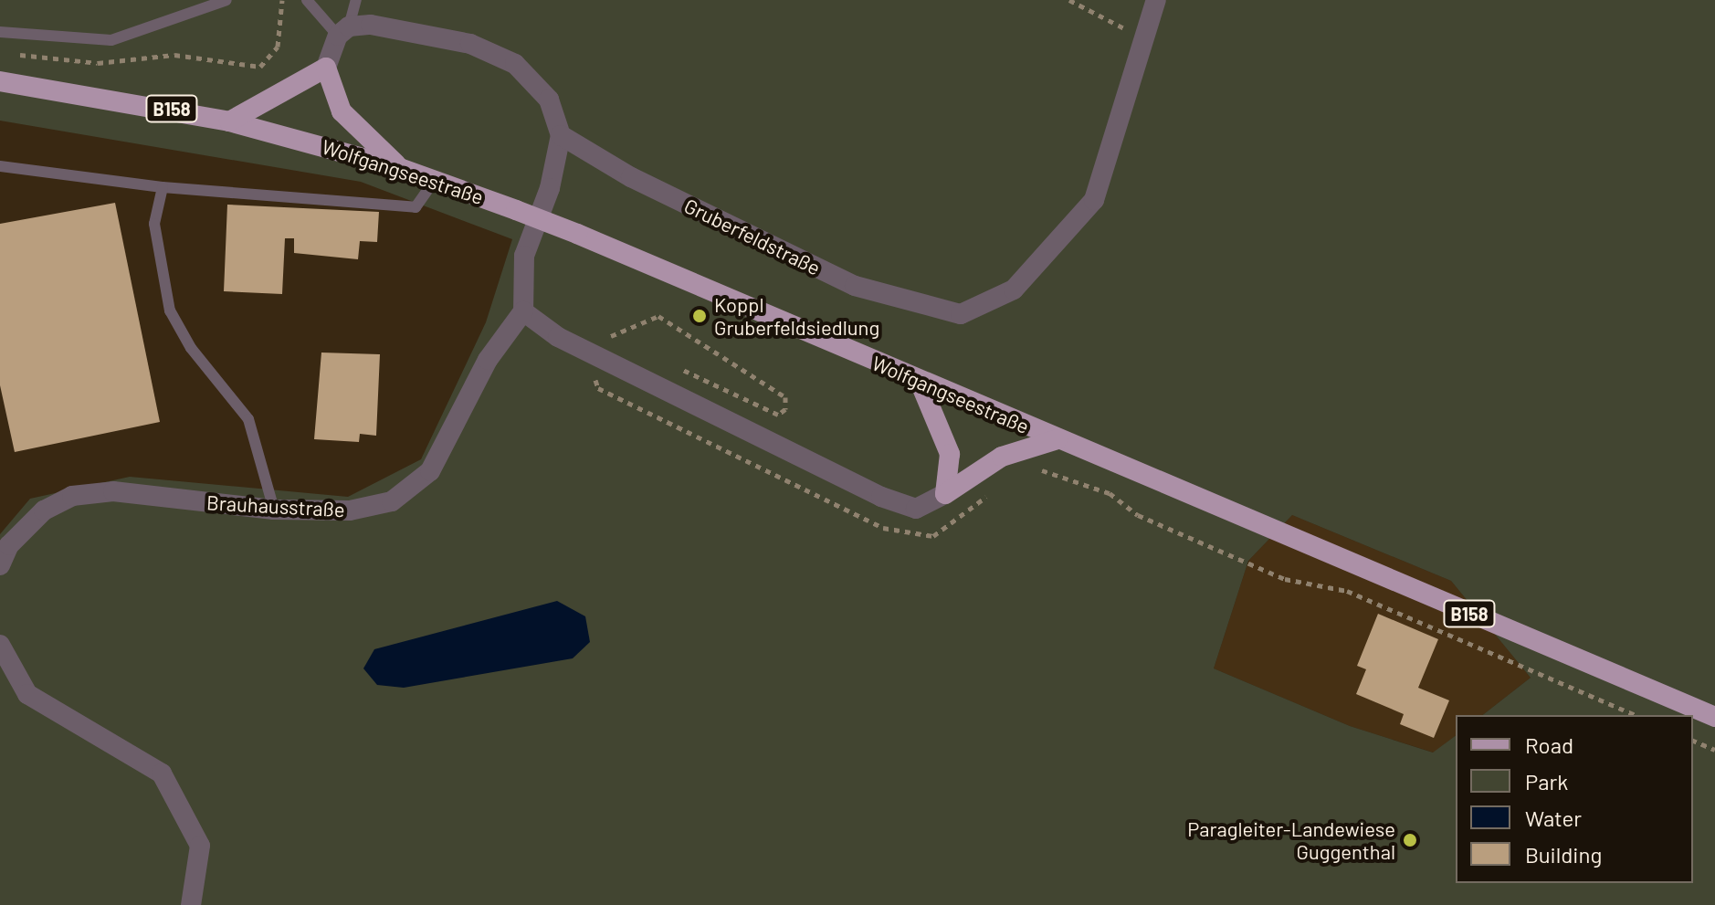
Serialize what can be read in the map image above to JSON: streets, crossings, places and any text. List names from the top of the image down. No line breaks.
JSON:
{"streets":{"main road":["B158","Wolfgangseestraße"],"street":["Gruberfeldstraße","Brauhausstraße"]},"places":["Koppl Gruberfeldsiedlung","Paragleiter-Landewiese Guggenthal"],"legend":["Road","Park","Water","Building"]}
